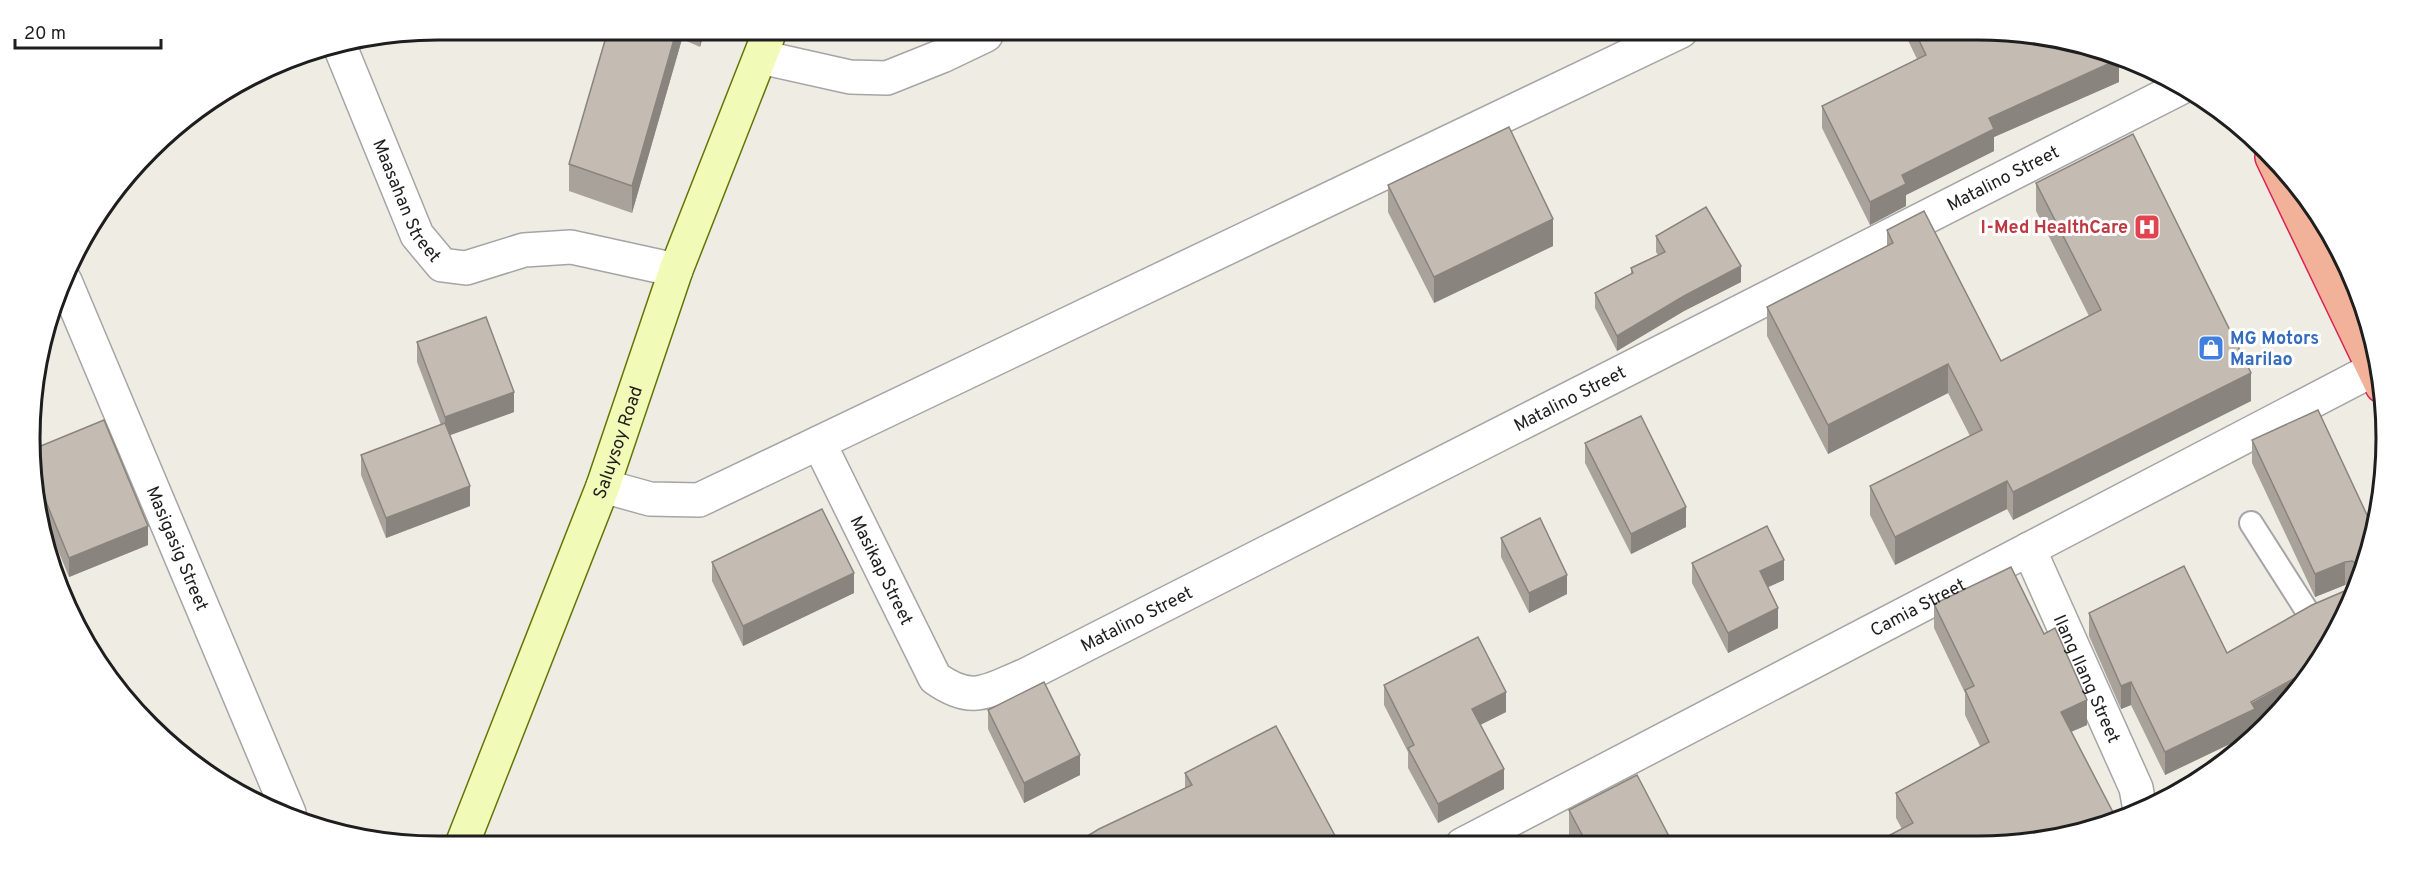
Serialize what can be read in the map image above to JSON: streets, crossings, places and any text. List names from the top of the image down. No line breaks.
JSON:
{"streets":{"main road":["Saluysoy Road"],"street":["Matalino Street","Maasahan Street","Masigasig Street","Masikap Street","Camia Street","Ilang Ilang Street"]},"crossings":[["Matalino Street","Masikap Street"],["Maasahan Street","Saluysoy Road"],["Camia Street","Ilang Ilang Street"]],"places":{"hospital":["I-Med HealthCare"],"shop":["MG Motors Marilao"]},"scale_bar":"20 m"}
